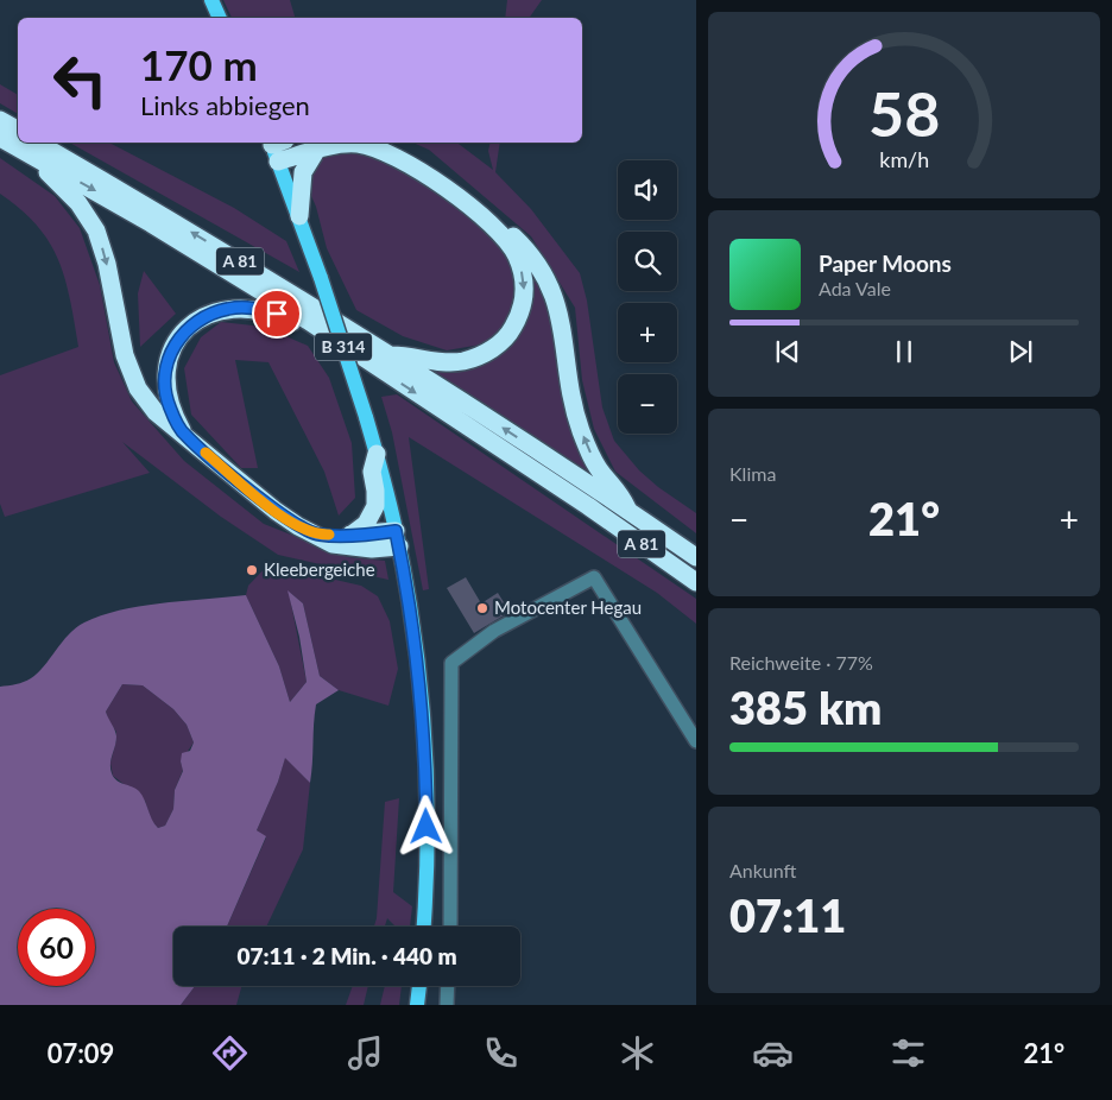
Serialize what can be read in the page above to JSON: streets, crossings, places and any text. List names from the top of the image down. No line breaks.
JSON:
{"streets":{"highway":["A 81"],"main road":["B 314"]},"places":["Kleebergeiche","Motocenter Hegau"],"page":{"turn":["170 m","Links abbiegen"],"map_buttons":["+","−"],"song":["Paper Moons","Ada Vale"],"tile":["Klima",["Reichweite · 77%","385 km"],["Ankunft","07:11"]],"heat":["−","21°","+"],"limit":"60","trip":"07:11 · 2 Min. · 440 m","tabs":["07:09","21°"],"gauge":["58","km/h"]}}
